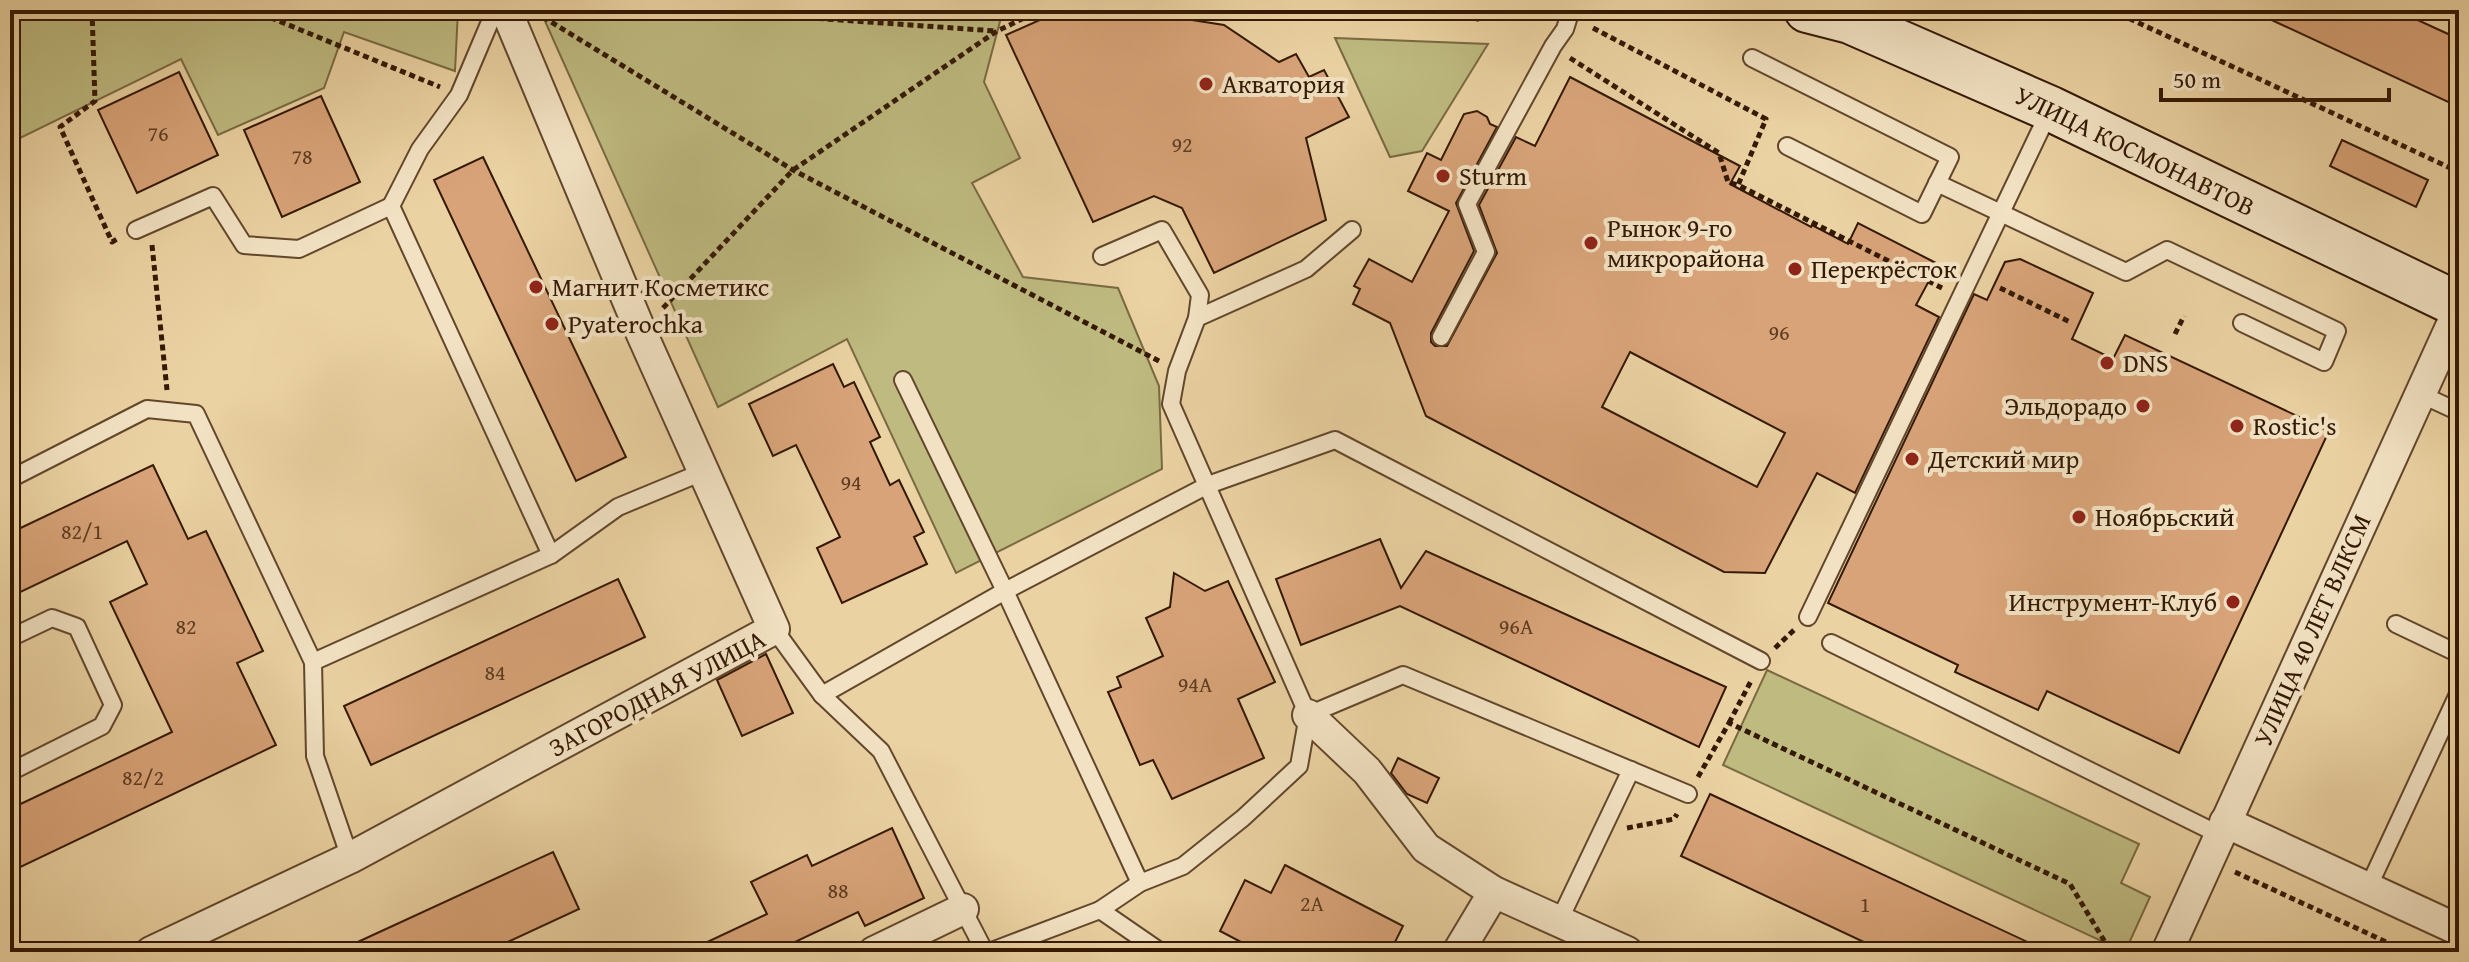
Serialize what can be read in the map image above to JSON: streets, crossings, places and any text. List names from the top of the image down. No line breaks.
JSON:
{"streets":{"main road":["УЛИЦА КОСМОНАВТОВ"],"street":["УЛИЦА 40 ЛЕТ ВЛКСМ","ЗАГОРОДНАЯ УЛИЦА"]},"crossings":[["УЛИЦА КОСМОНАВТОВ","УЛИЦА 40 ЛЕТ ВЛКСМ"]],"places":["Акватория","Sturm","Рынок 9-го микрорайона","Перекрёсток","Магнит Косметикс","Pyaterochka","DNS","Эльдорадо","Rostic's","Детский мир","Ноябрьский","Инструмент-Клуб"],"house_numbers":["76","92","78","96","94","82/1","82","96А","84","94А","82/2","88","2А","1"],"scale_bar":"50 m"}
